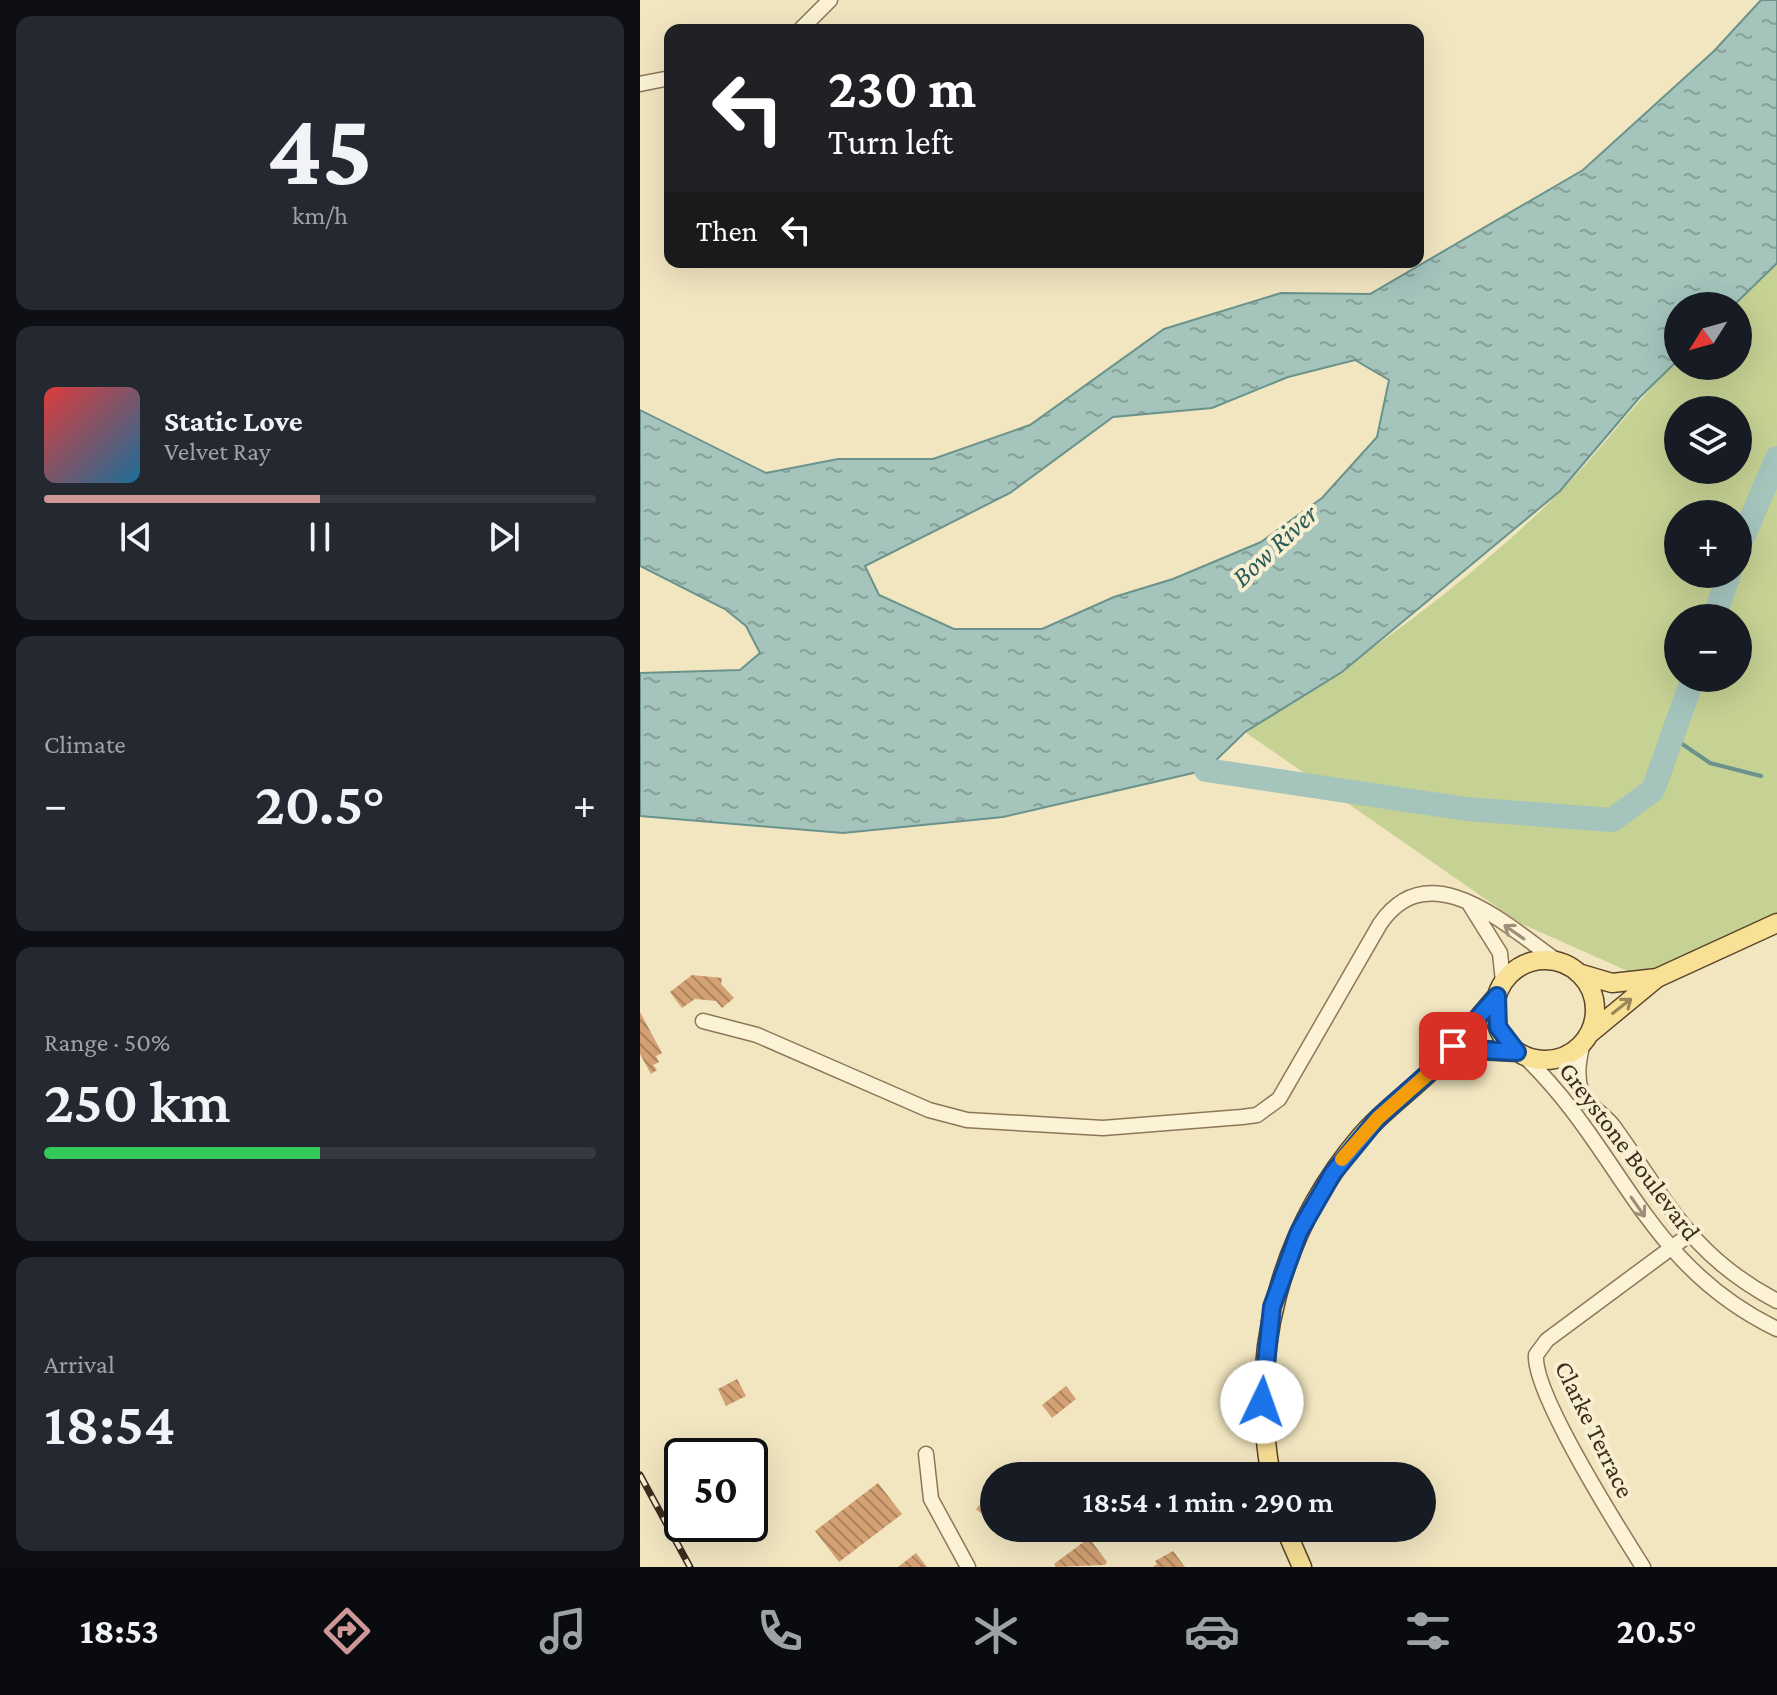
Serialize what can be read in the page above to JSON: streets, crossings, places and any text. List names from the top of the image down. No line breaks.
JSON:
{"streets":{"street":["Greystone Boulevard","Clarke Terrace"]},"crossings":[["Greystone Boulevard","Clarke Terrace"]],"water":["Bow River"],"north":"bottom left","page":{"tile":[["45","km/h"],"Climate",["Range · 50%","250 km"],["Arrival","18:54"]],"turn":["230 m","Turn left"],"then":"Then","map_buttons":["+","−"],"song":["Static Love","Velvet Ray"],"heat":["−","20.5°","+"],"limit":"50","trip":"18:54 · 1 min · 290 m","tabs":["18:53","20.5°"]}}
